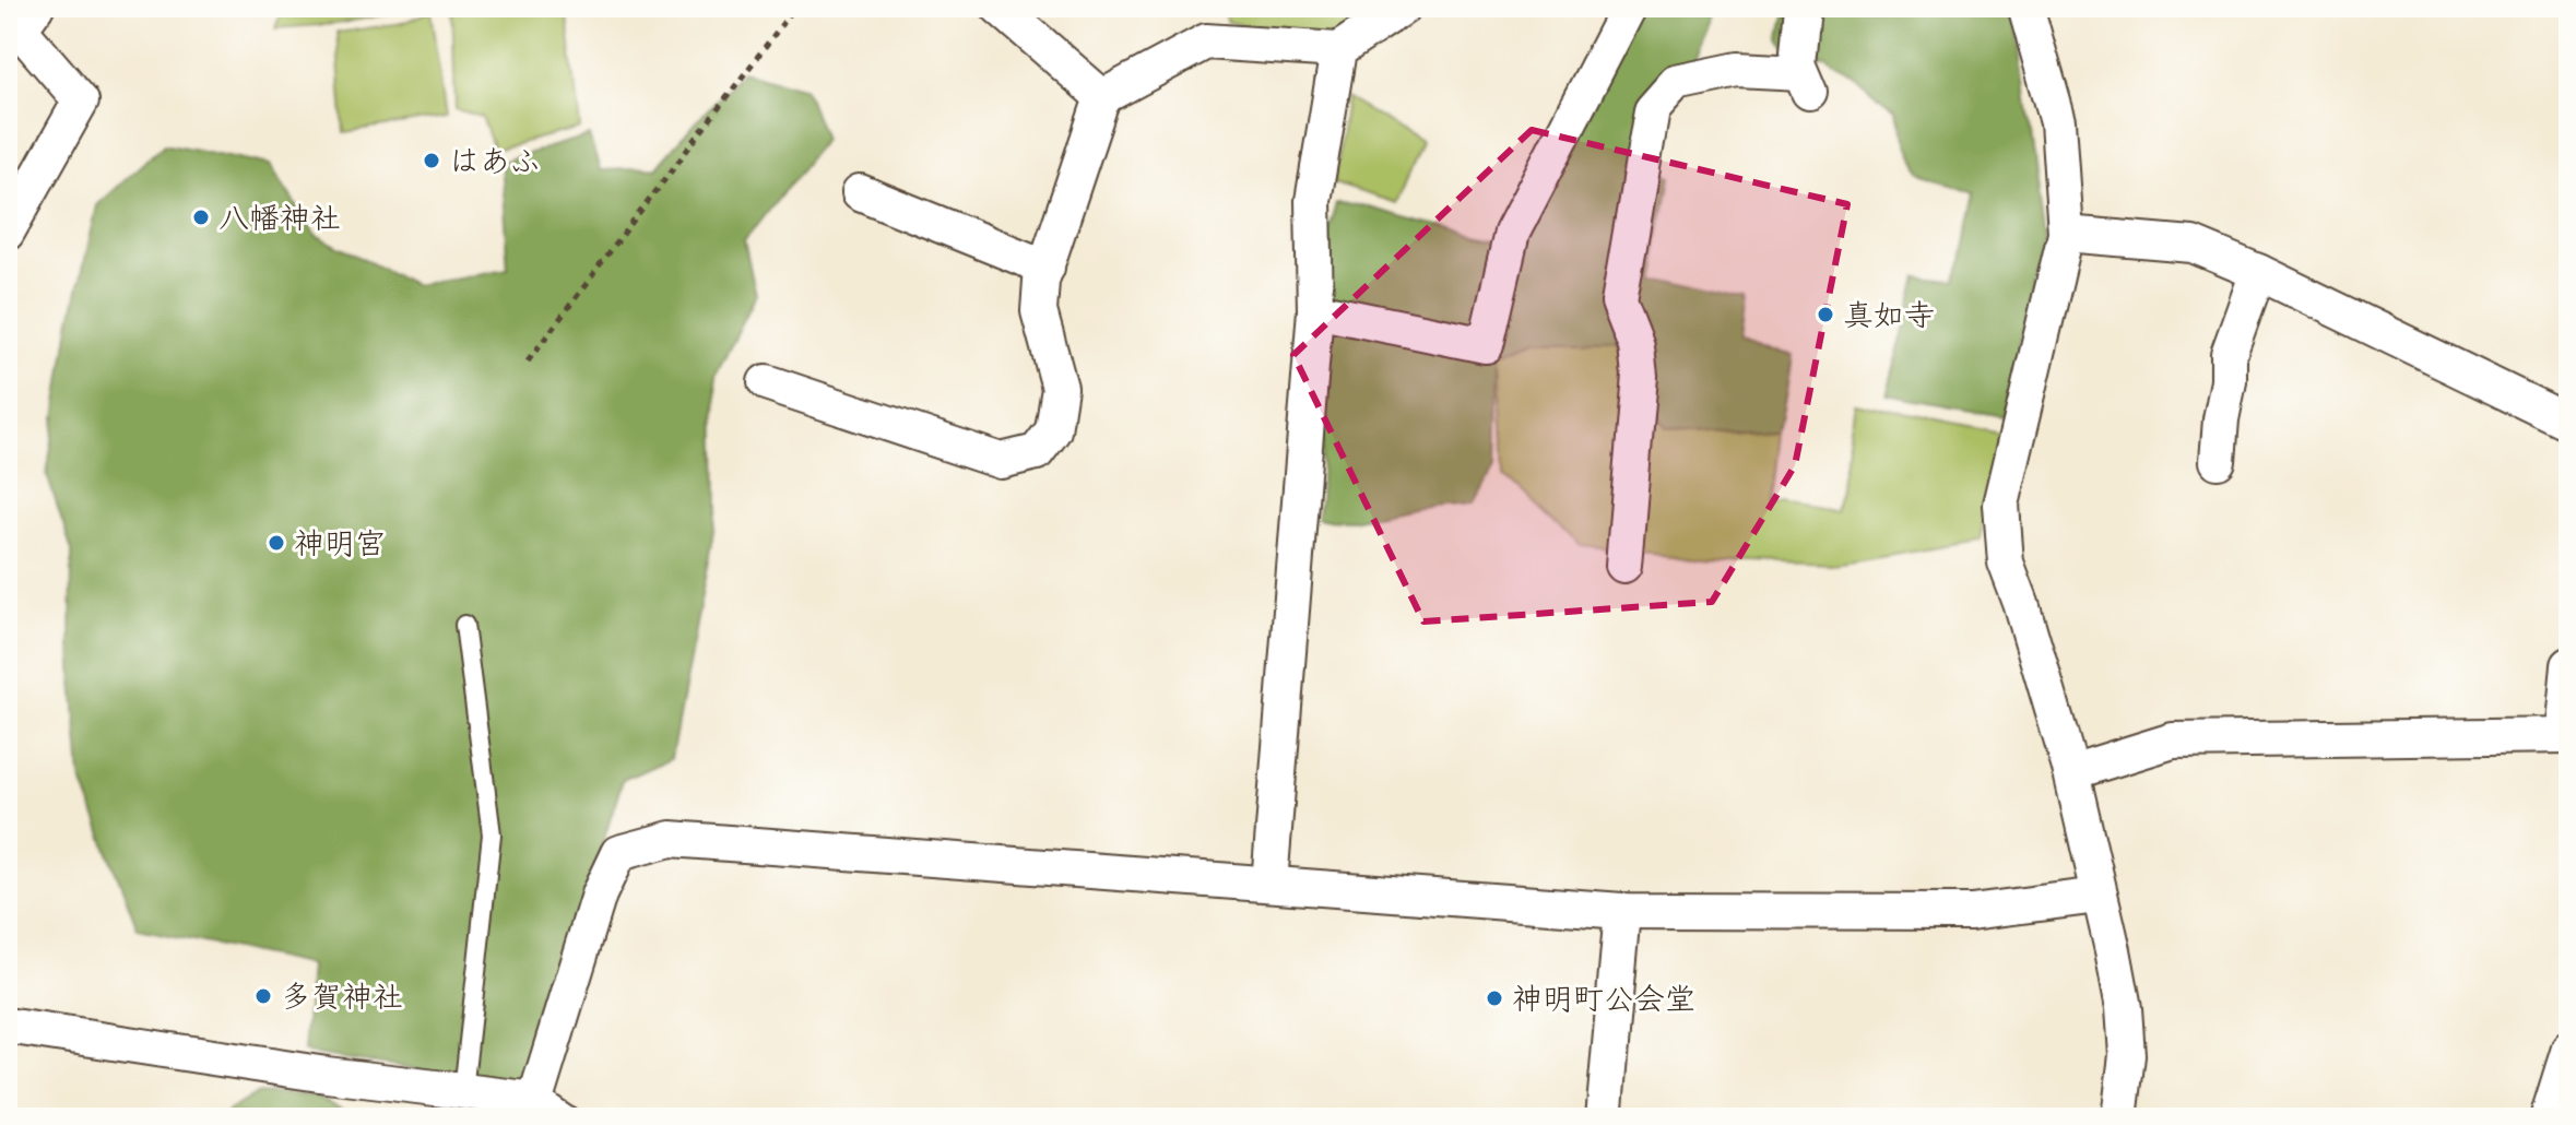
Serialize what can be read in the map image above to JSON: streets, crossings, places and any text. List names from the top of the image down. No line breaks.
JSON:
{"places":["はあふ","八幡神社","真如寺","神明宮","多賀神社","神明町公会堂"]}
